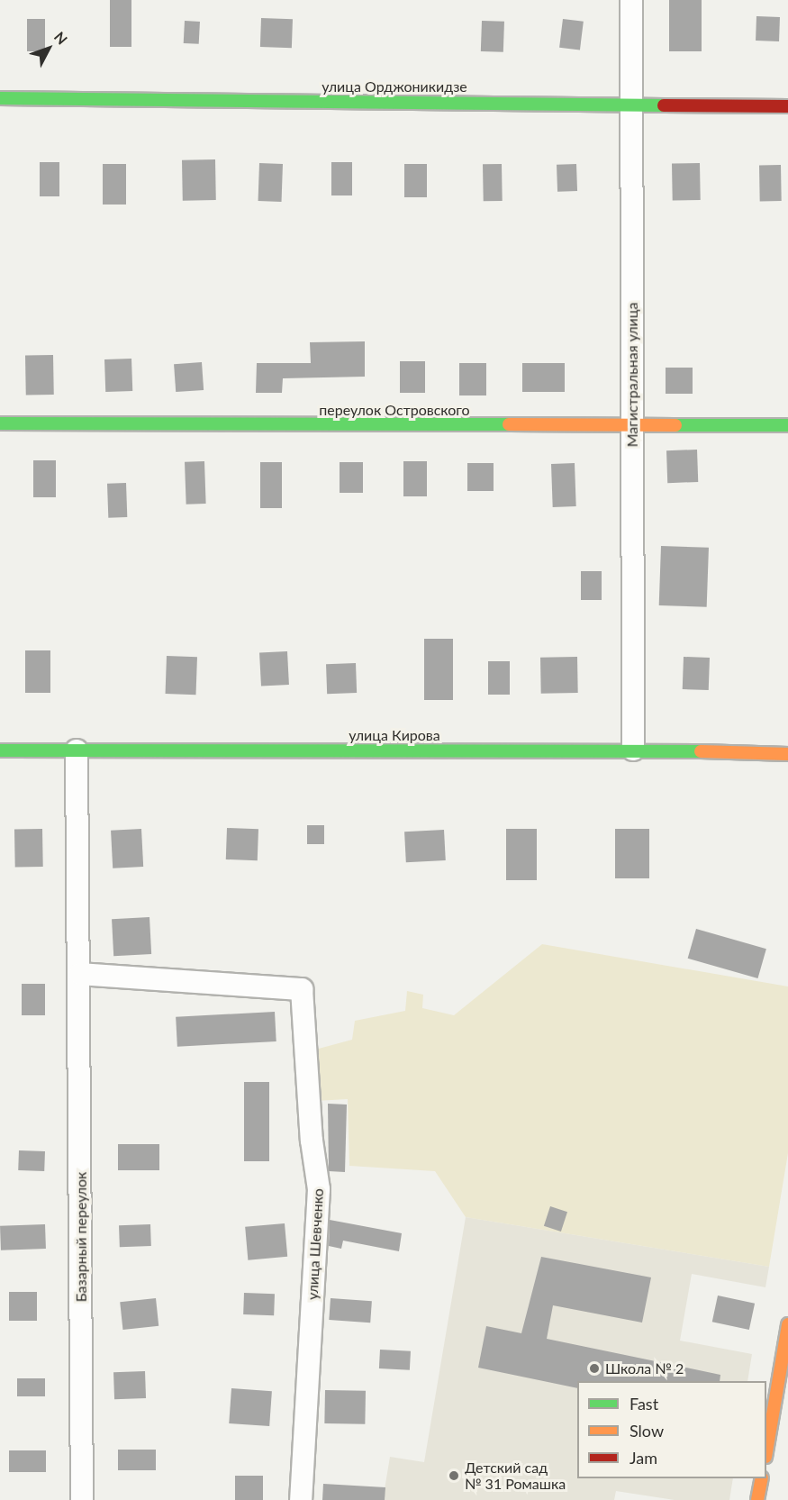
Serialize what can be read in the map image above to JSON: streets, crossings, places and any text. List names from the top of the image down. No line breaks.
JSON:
{"streets":{"street":["улица Орджоникидзе","Магистральная улица","переулок Островского","улица Кирова","Базарный переулок","улица Шевченко"]},"crossings":[["улица Орджоникидзе","Магистральная улица"],["Магистральная улица","переулок Островского"],["Магистральная улица","улица Кирова"],["улица Кирова","Базарный переулок"],["Базарный переулок","улица Шевченко"]],"places":["Школа № 2","Детский сад № 31 Ромашка"],"legend":["Fast","Slow","Jam"],"north":"top right"}
